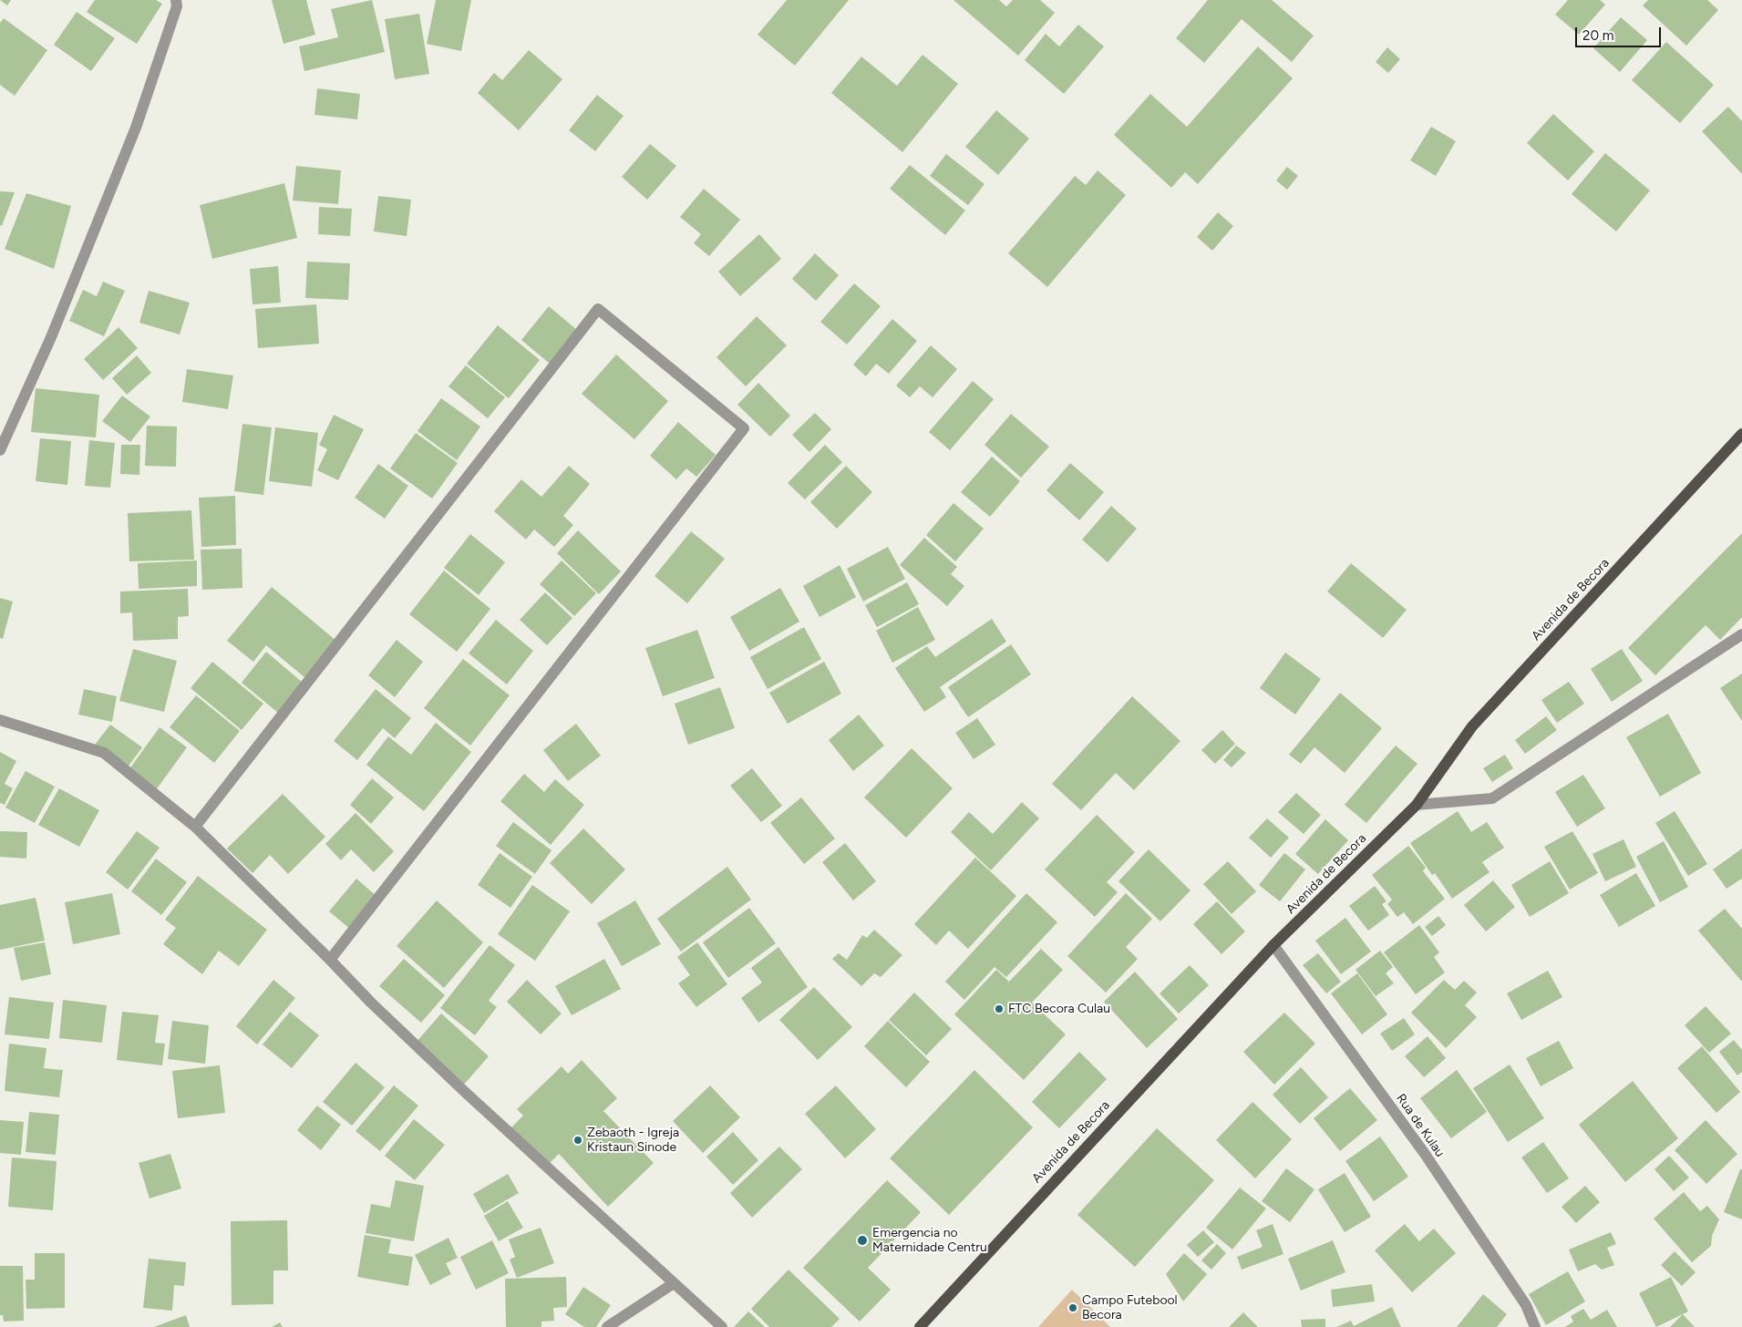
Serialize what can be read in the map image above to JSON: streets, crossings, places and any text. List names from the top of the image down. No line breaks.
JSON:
{"streets":{"main road":["Avenida de Becora"],"street":["Rua de Kulau"]},"crossings":[["Avenida de Becora","Rua de Kulau"]],"places":["FTC Becora Culau","Zebaoth - Igreja Kristaun Sinode","Emergencia no Maternidade Centru","Campo Futebool Becora"],"scale_bar":"20 m"}
